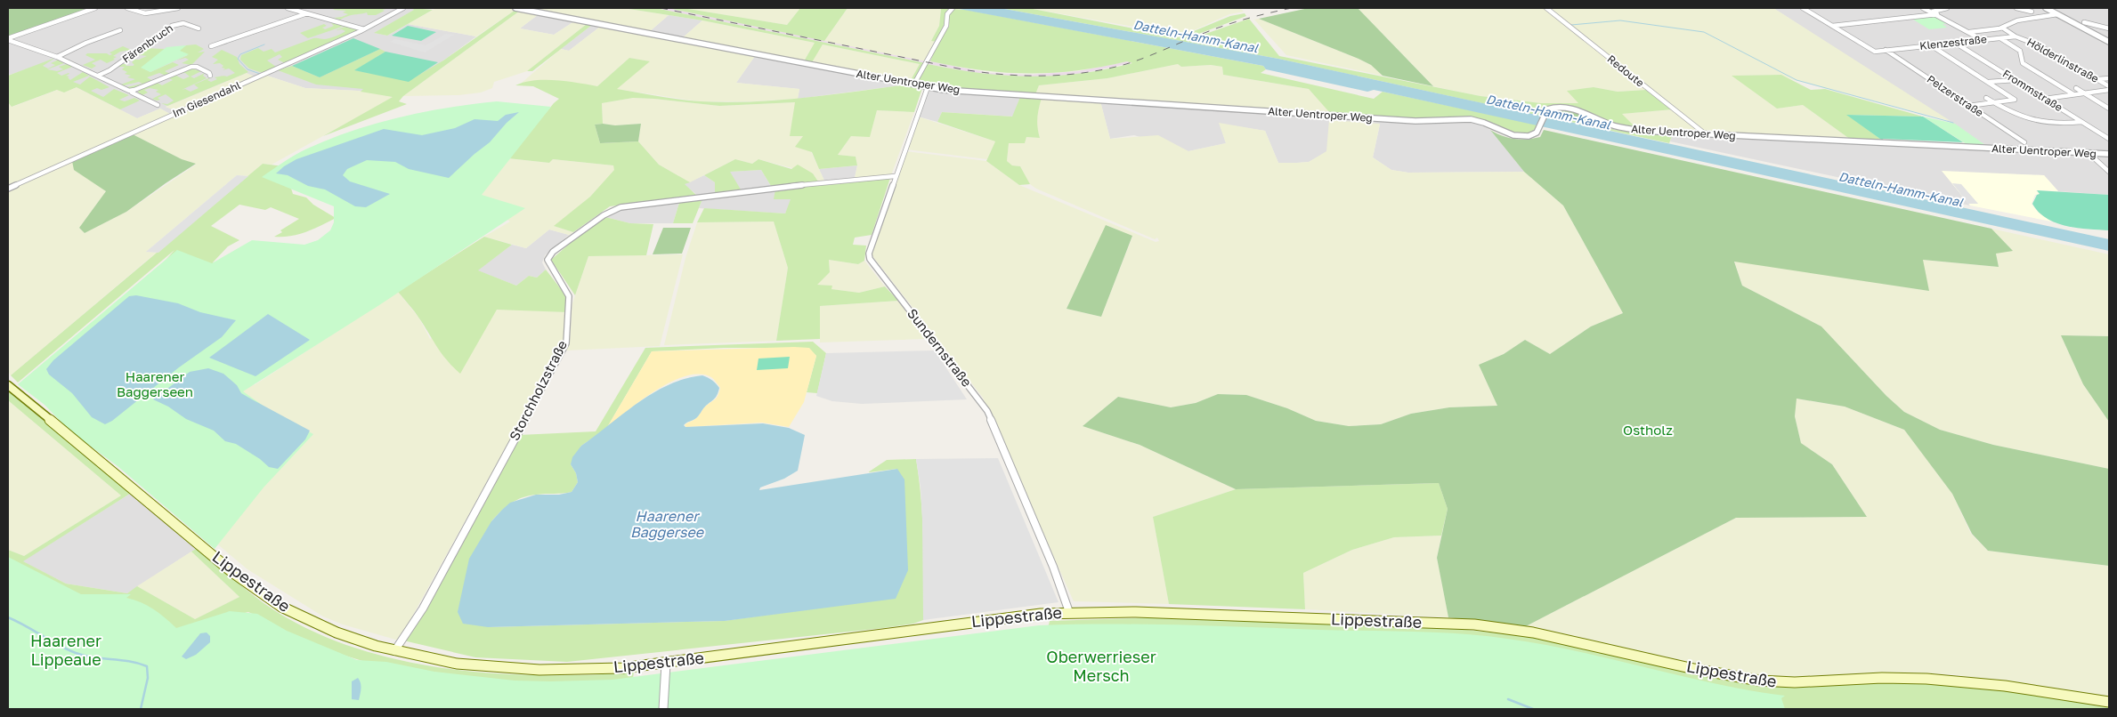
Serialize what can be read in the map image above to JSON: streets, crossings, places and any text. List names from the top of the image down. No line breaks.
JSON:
{"streets":{"main road":["Lippestraße"],"street":["Klenzestraße","Färenbruch","Hölderlinstraße","Redoute","Alter Uentroper Weg","Frommstraße","Pelzerstraße","Im Giesendahl","Sundernstraße","Storchholzstraße"]},"crossings":[["Klenzestraße","Hölderlinstraße"],["Klenzestraße","Frommstraße"],["Klenzestraße","Pelzerstraße"],["Redoute","Alter Uentroper Weg"],["Alter Uentroper Weg","Sundernstraße"],["Sundernstraße","Storchholzstraße"],["Sundernstraße","Lippestraße"],["Storchholzstraße","Lippestraße"]],"water":["Datteln-Hamm-Kanal","Haarener Baggersee"],"parks":["Haarener Baggerseen","Ostholz","Haarener Lippeaue","Oberwerrieser Mersch"]}
